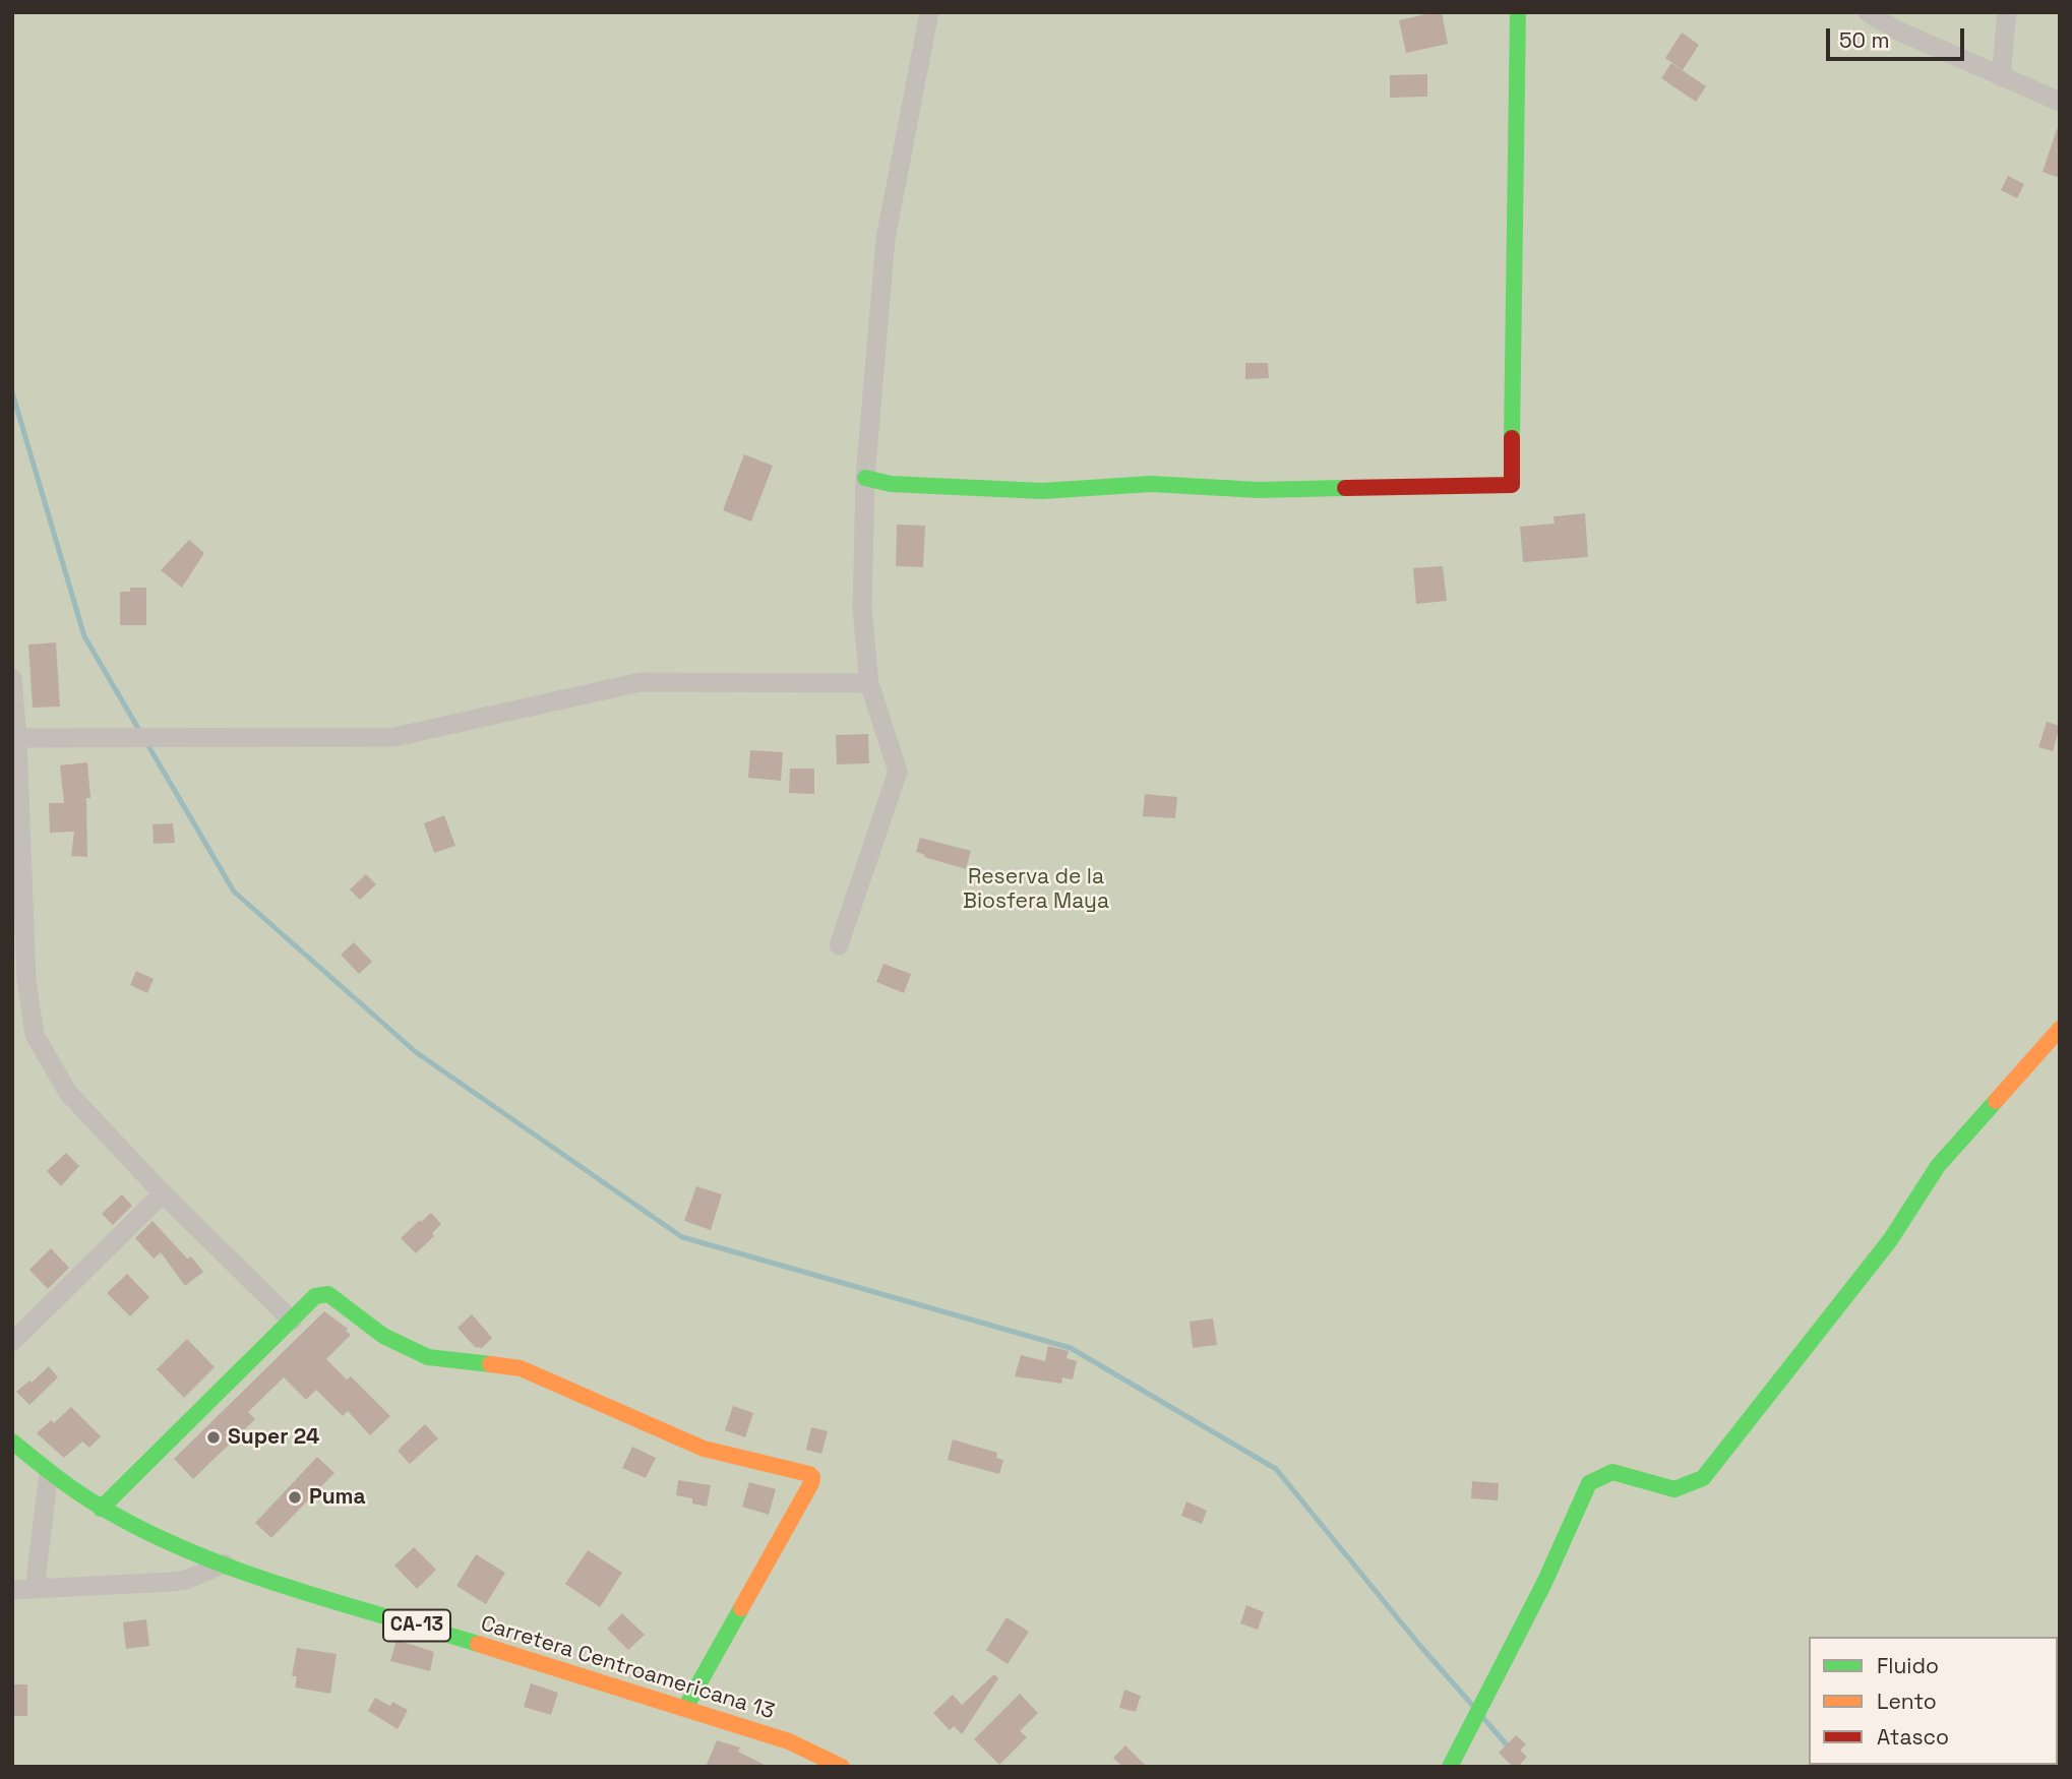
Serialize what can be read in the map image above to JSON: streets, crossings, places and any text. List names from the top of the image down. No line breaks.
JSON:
{"streets":{"main road":["CA-13","Carretera Centroamericana 13"]},"parks":["Reserva de la Biosfera Maya"],"places":["Super 24","Puma"],"legend":["Fluido","Lento","Atasco"],"scale_bar":"50 m"}
